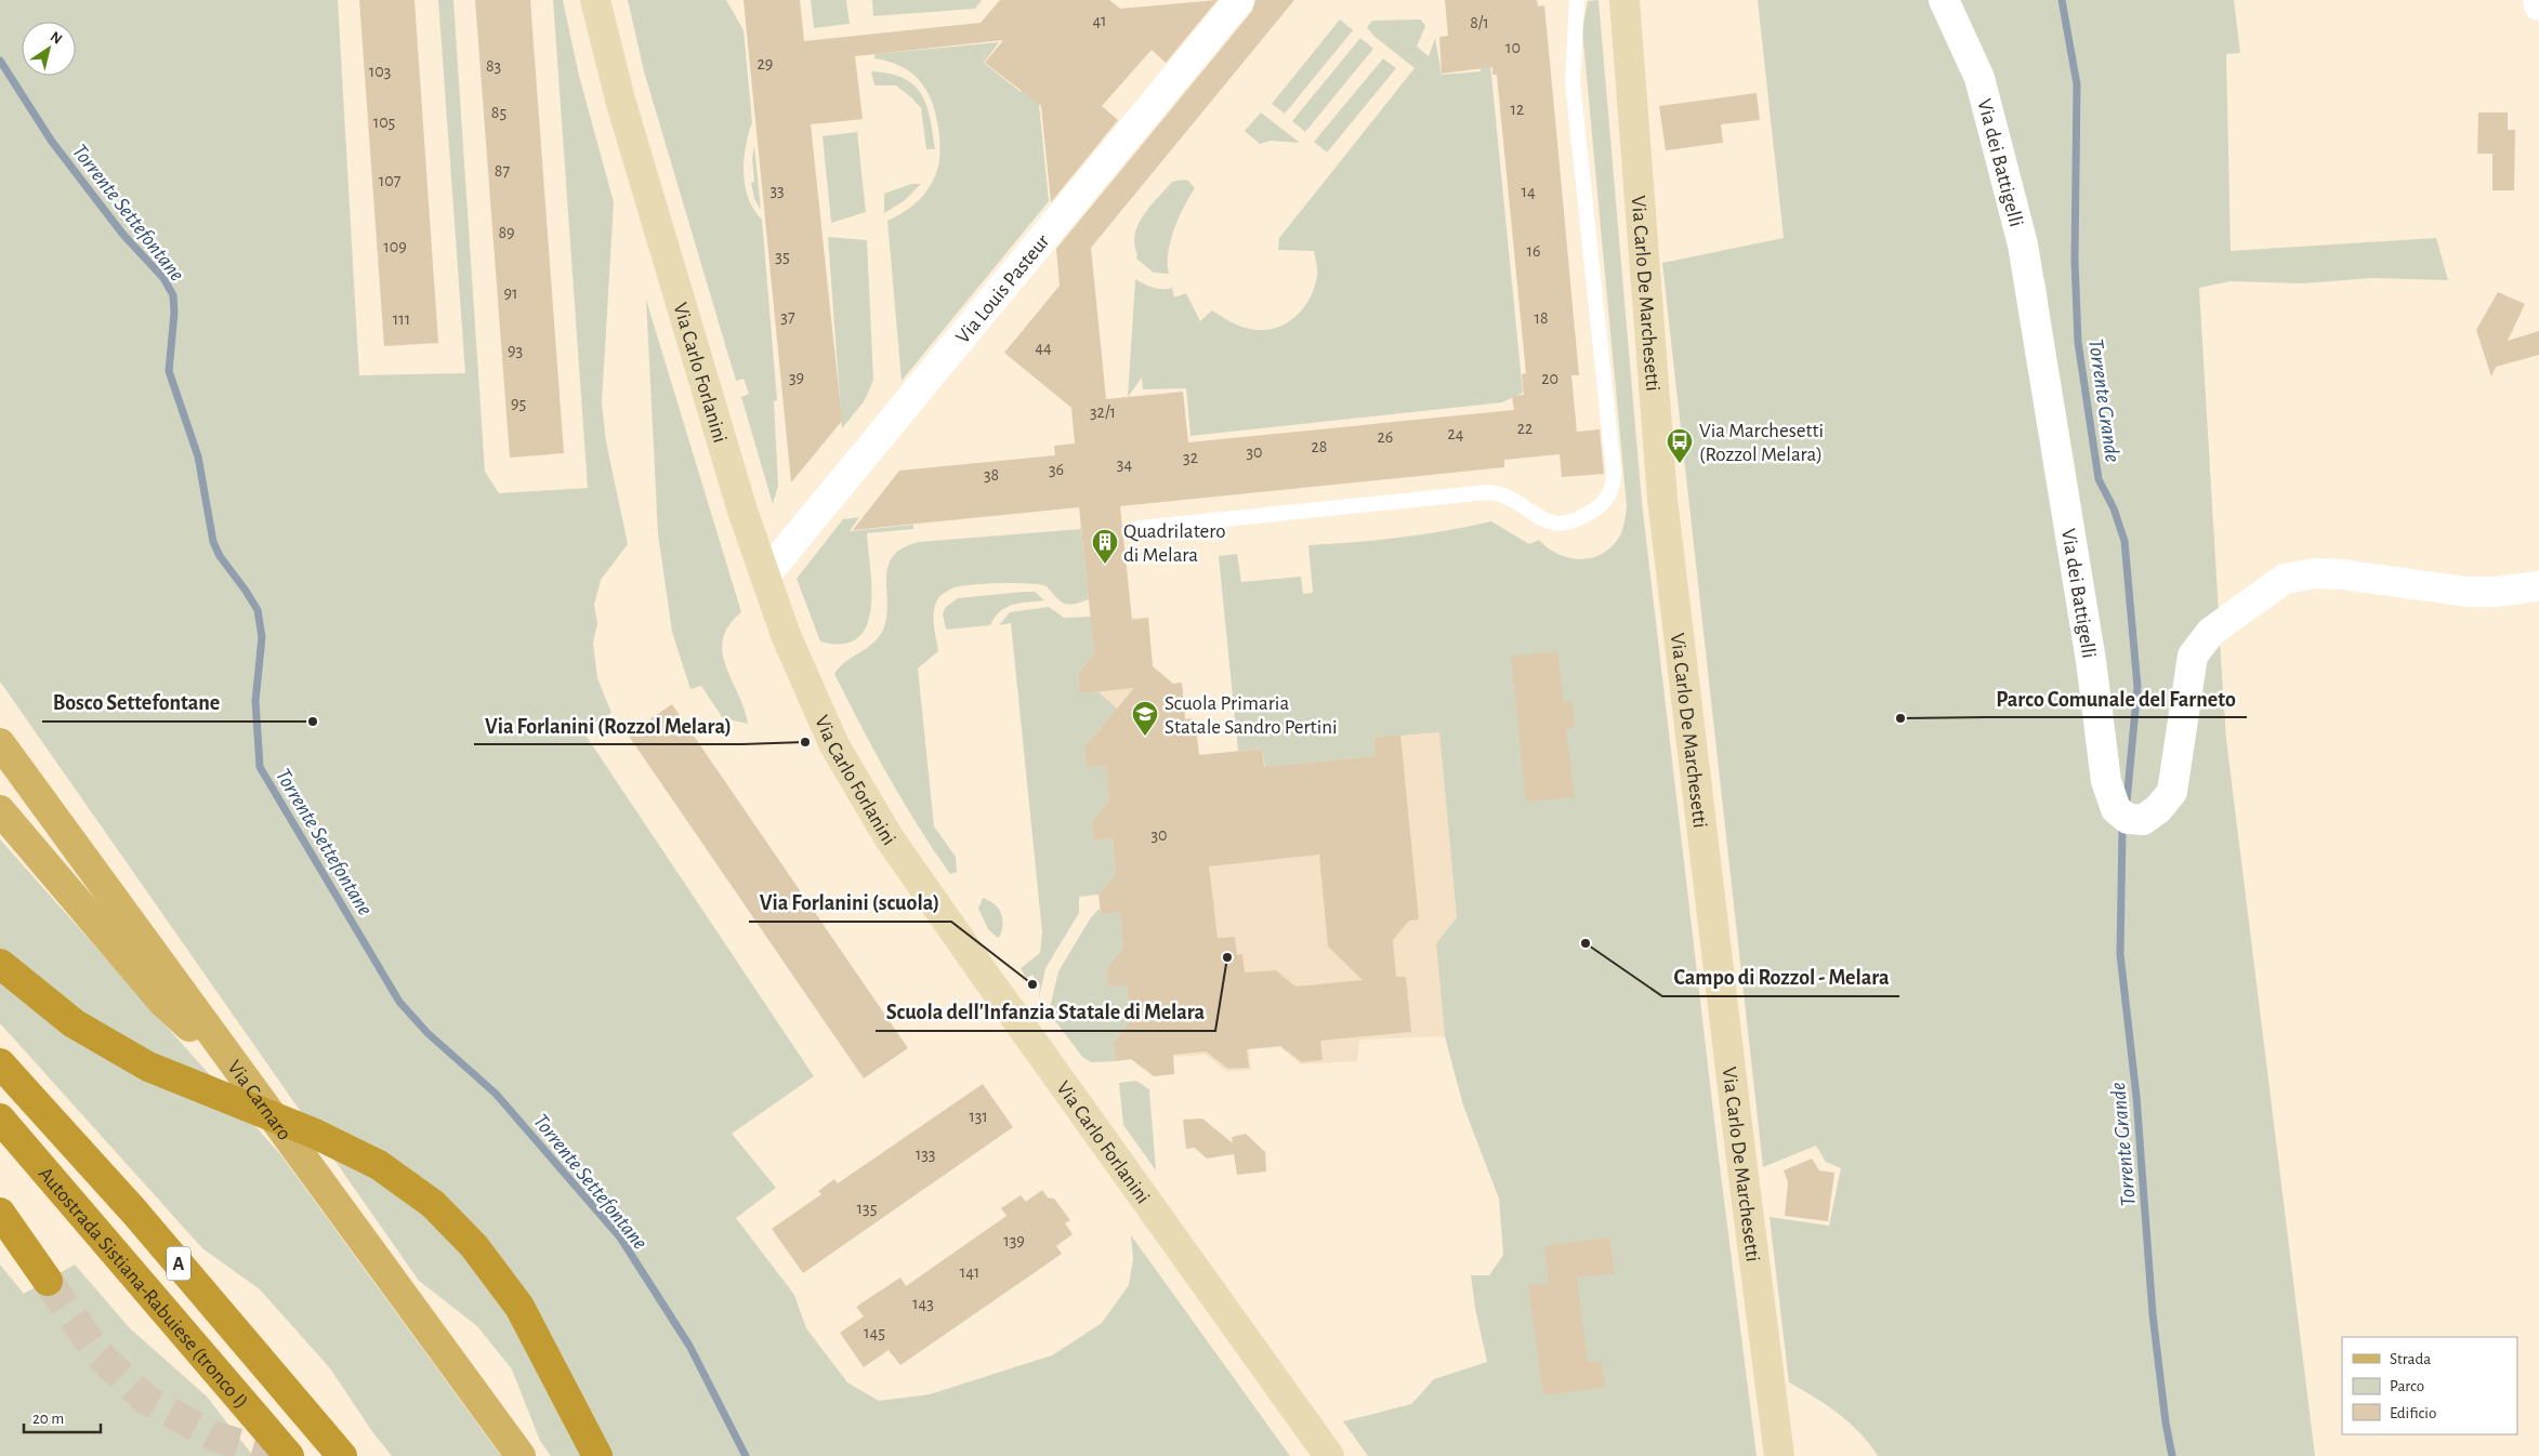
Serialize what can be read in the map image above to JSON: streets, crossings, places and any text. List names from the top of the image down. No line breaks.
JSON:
{"streets":{"highway":["A","Autostrada Sistiana-Rabuiese (tronco I)"],"main road":["Via Carlo De Marchesetti","Via Carlo Forlanini","Via Carnaro"],"street":["Via dei Battigelli","Via Louis Pasteur"]},"crossings":[["Via Louis Pasteur","Via Carlo Forlanini"]],"water":["Torrente Settefontane","Torrente Grande"],"places":{"bus stop":["Via Marchesetti (Rozzol Melara)"],"building":["Quadrilatero di Melara"],"other":["Parco Comunale del Farneto","Bosco Settefontane","Via Forlanini (Rozzol Melara)","Campo di Rozzol - Melara","Scuola dell'Infanzia Statale di Melara","Via Forlanini (scuola)"],"school or university":["Scuola Primaria Statale Sandro Pertini"]},"house_numbers":["41","8/1","10","29","83","103","12","85","105","87","107","33","14","89","109","16","35","91","37","18","111","44","93","39","20","95","32/1","22","24","26","28","30","32","34","36","38","30","131","133","135","139","141","143","145"],"legend":["Strada","Parco","Edificio"],"scale_bar":"20 m","north":"top right"}
